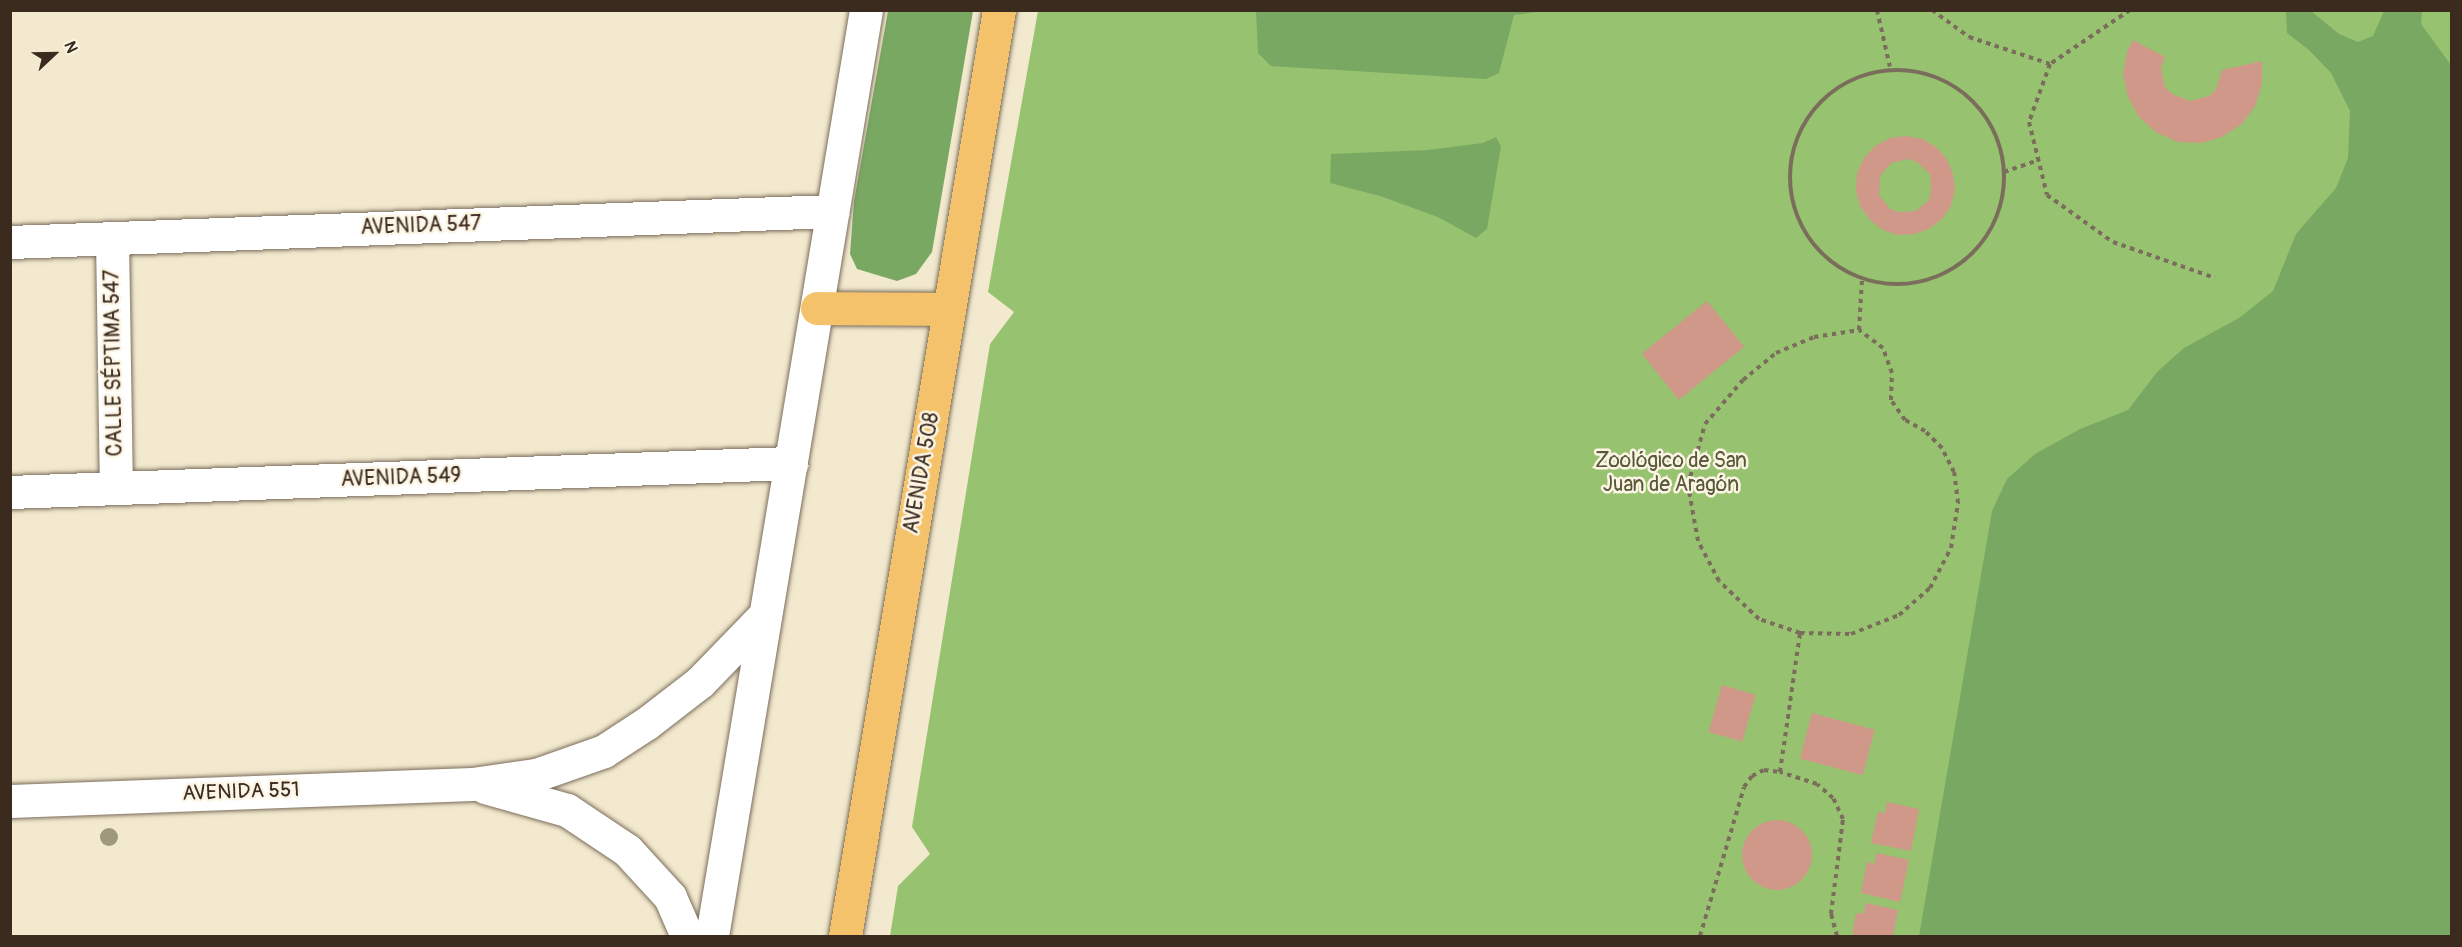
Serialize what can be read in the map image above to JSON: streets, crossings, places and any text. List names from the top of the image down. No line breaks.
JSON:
{"streets":{"main road":["AVENIDA 508"],"street":["AVENIDA 547","CALLE SÉPTIMA 547","AVENIDA 549","AVENIDA 551"]},"crossings":[["AVENIDA 547","CALLE SÉPTIMA 547"],["CALLE SÉPTIMA 547","AVENIDA 549"]],"parks":["Zoológico de San Juan de Aragón"],"north":"right"}
